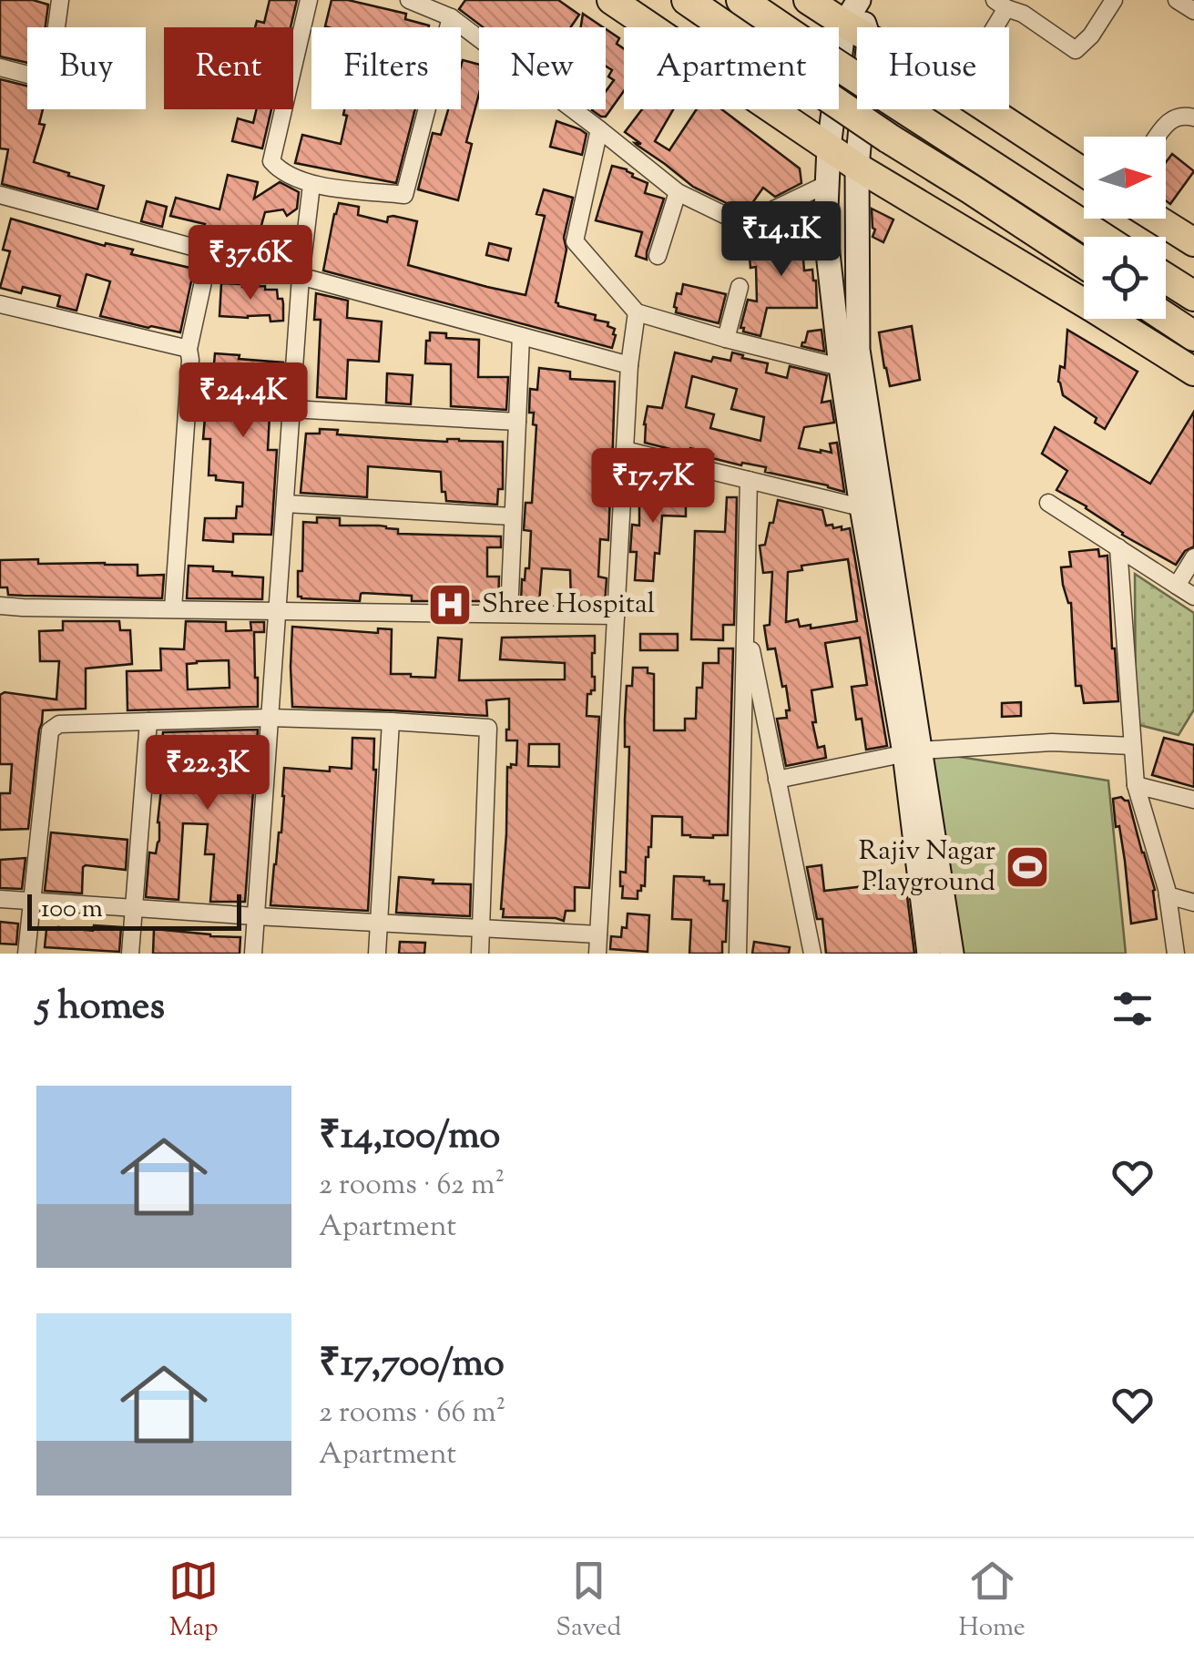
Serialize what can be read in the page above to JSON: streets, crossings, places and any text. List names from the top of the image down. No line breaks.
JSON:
{"places":{"hospital":["Shree Hospital"],"sports":["Rajiv Nagar Playground"]},"scale_bar":"100 m","north":"right","page":{"chip":["Buy","Rent","Filters","New","Apartment","House"],"price":["₹14.1K","₹37.6K","₹24.4K","₹17.7K","₹22.3K"],"scale":"100 m","heading":"5 homes","list":[{"name":"₹14,100/mo","note":"2 rooms · 62 m² · Apartment"},{"name":"₹17,700/mo","note":"2 rooms · 66 m² · Apartment"}],"tabs":["Map","Saved","Home"]}}
